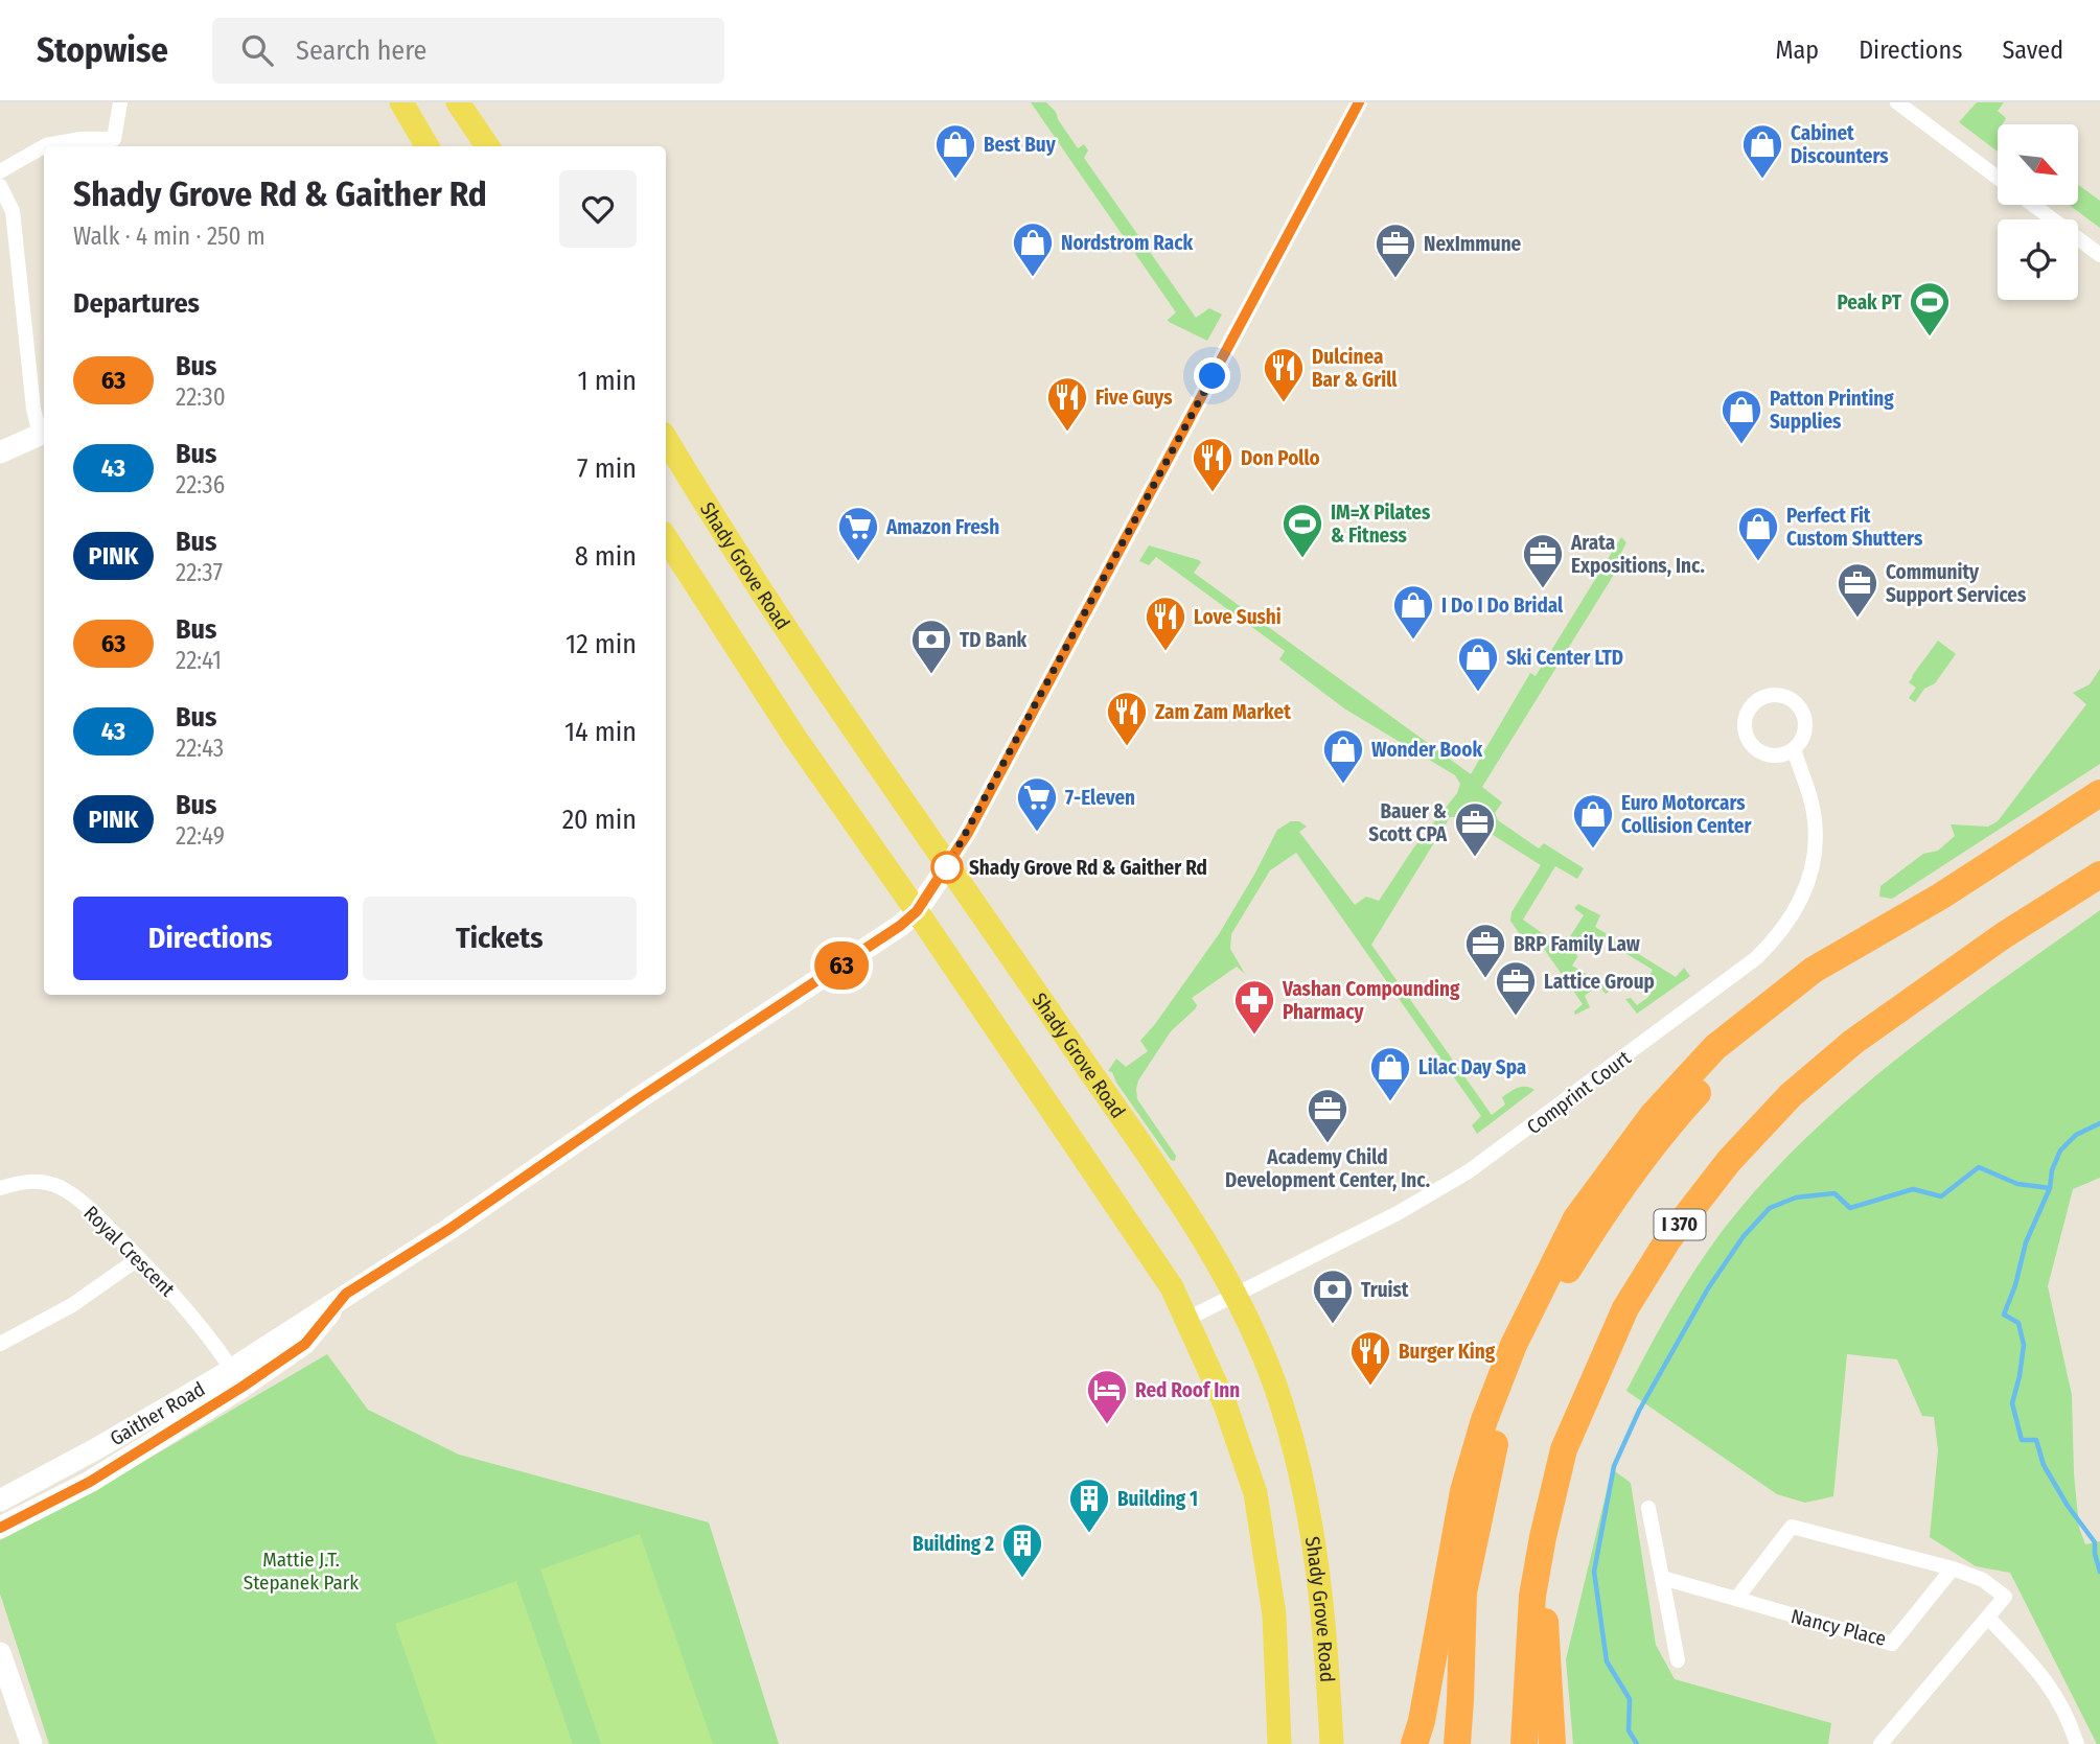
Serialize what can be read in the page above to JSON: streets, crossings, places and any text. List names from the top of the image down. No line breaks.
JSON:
{"streets":{"highway":["I 370"],"main road":["Shady Grove Road","Gaither Road"],"street":["Comprint Court","Royal Crescent","Nancy Place"]},"crossings":[["Shady Grove Road","Comprint Court"],["Shady Grove Road","Gaither Road"],["Royal Crescent","Gaither Road"]],"parks":["Mattie J.T. Stepanek Park"],"places":{"shop":["Best Buy","Cabinet Discounters","Nordstrom Rack","Patton Printing Supplies","Perfect Fit Custom Shutters","I Do I Do Bridal","Ski Center LTD","Wonder Book","Euro Motorcars Collision Center","Lilac Day Spa"],"office":["NexImmune","Arata Expositions, Inc.","Community Support Services","Bauer & Scott CPA","BRP Family Law","Lattice Group","Academy Child Development Center, Inc."],"sports":["Peak PT","IM=X Pilates & Fitness"],"restaurant":["Dulcinea Bar & Grill","Five Guys","Don Pollo","Love Sushi","Zam Zam Market","Burger King"],"supermarket":["Amazon Fresh","7-Eleven"],"bank":["TD Bank","Truist"],"other":["Shady Grove Rd & Gaither Rd"],"pharmacy":["Vashan Compounding Pharmacy"],"hotel":["Red Roof Inn"],"building":["Building 1","Building 2"]},"lines":["bus line 63"],"north":"bottom right","page":{"header":"Stopwise","search":"Search here","nav":["Map","Directions","Saved"],"on_map":"63","heading":[["Shady Grove Rd & Gaither Rd","Walk · 4 min · 250 m"],"Departures"],"list":[{"mark":"63","name":"Bus","note":"22:30","value":"1 min"},{"mark":"43","name":"Bus","note":"22:36","value":"7 min"},{"mark":"PINK","name":"Bus","note":"22:37","value":"8 min"},{"mark":"63","name":"Bus","note":"22:41","value":"12 min"},{"mark":"43","name":"Bus","note":"22:43","value":"14 min"},{"mark":"PINK","name":"Bus","note":"22:49","value":"20 min"}],"buttons":["Directions","Tickets"]}}
